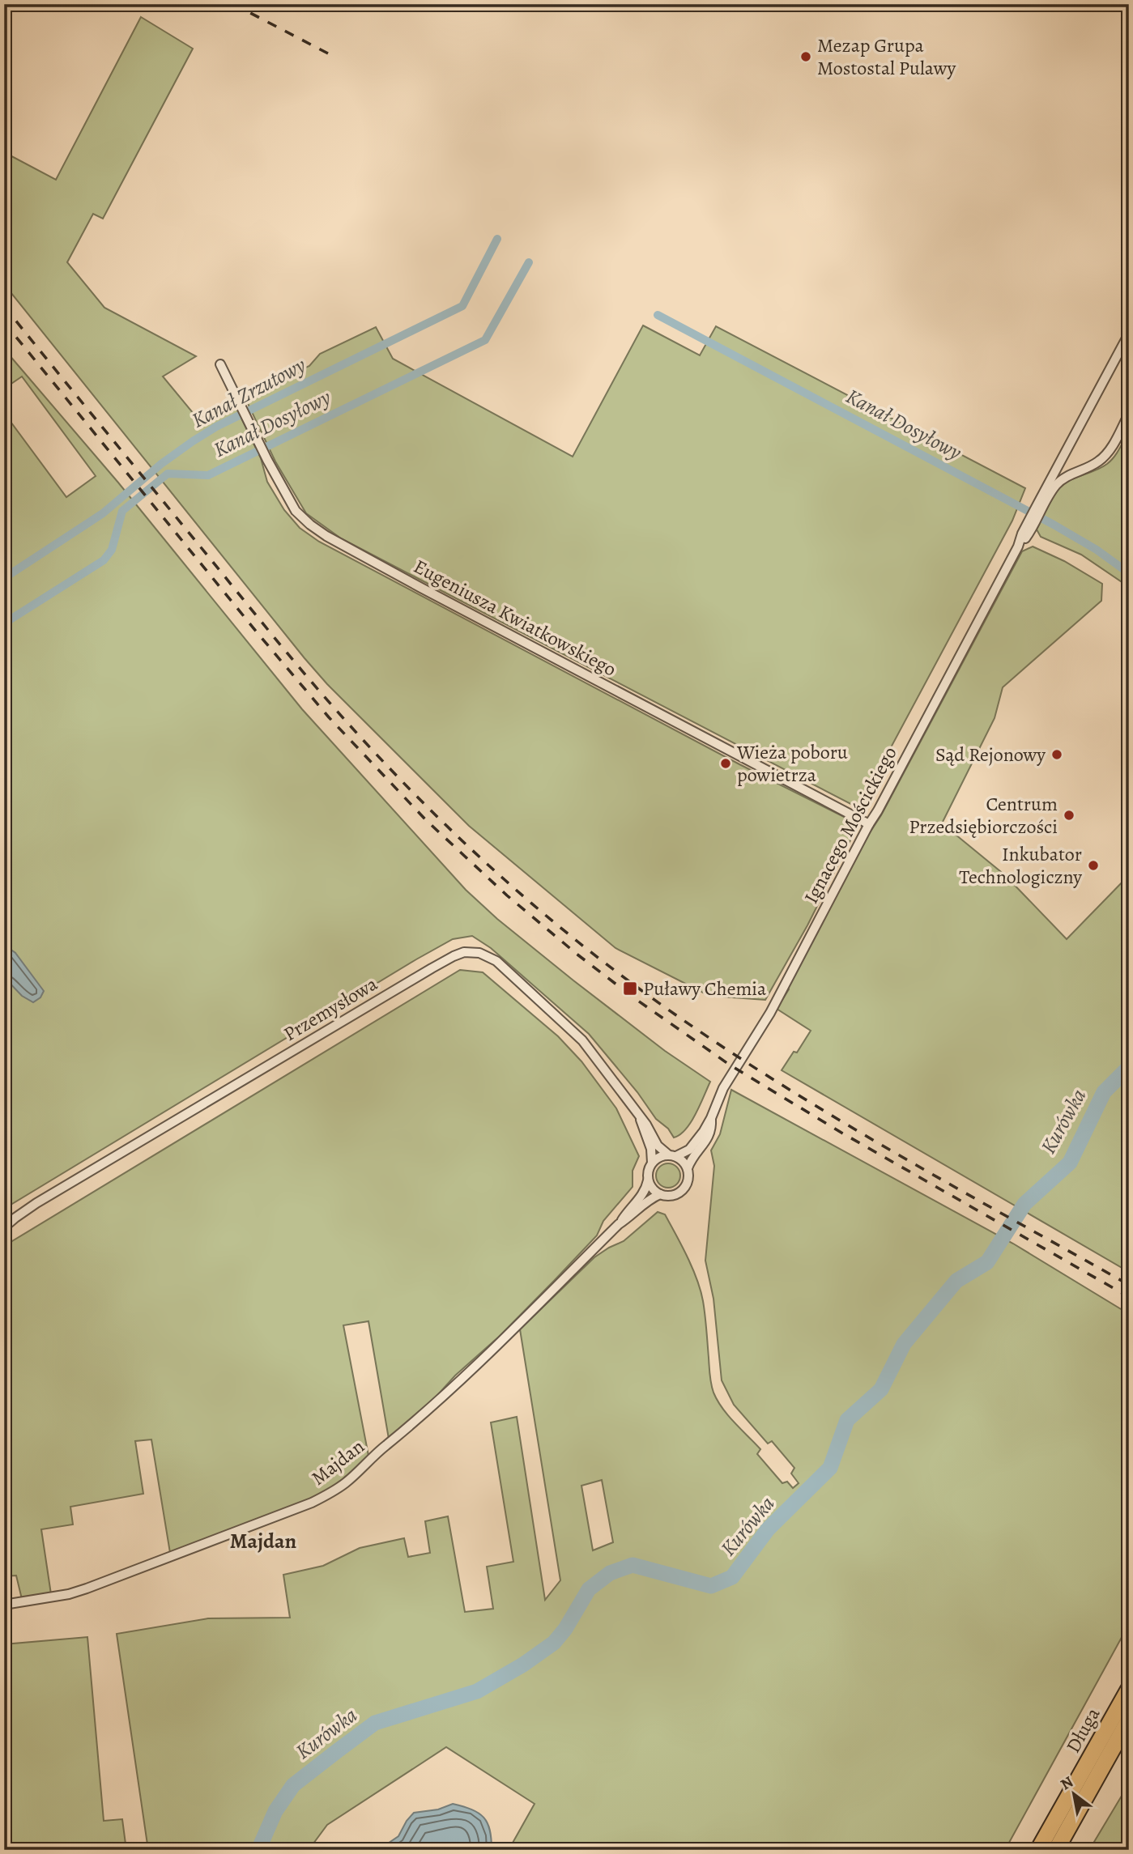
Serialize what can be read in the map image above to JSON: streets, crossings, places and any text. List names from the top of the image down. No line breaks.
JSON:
{"streets":{"highway":["Długa"],"street":["Eugeniusza Kwiatkowskiego","Ignacego Mościckiego","Przemysłowa","Majdan"]},"crossings":[["Eugeniusza Kwiatkowskiego","Ignacego Mościckiego"],["Ignacego Mościckiego","Przemysłowa"],["Ignacego Mościckiego","Majdan"],["Przemysłowa","Majdan"]],"districts":["Majdan"],"water":["Kanał Zrzutowy","Kanał Dosyłowy","Kurówka"],"places":{"other":["Mezap Grupa Mostostal Pulawy","Sąd Rejonowy","Wieża poboru powietrza","Centrum Przedsiębiorczości","Inkubator Technologiczny"],"transit":["Puławy Chemia"]},"north":"top left"}
